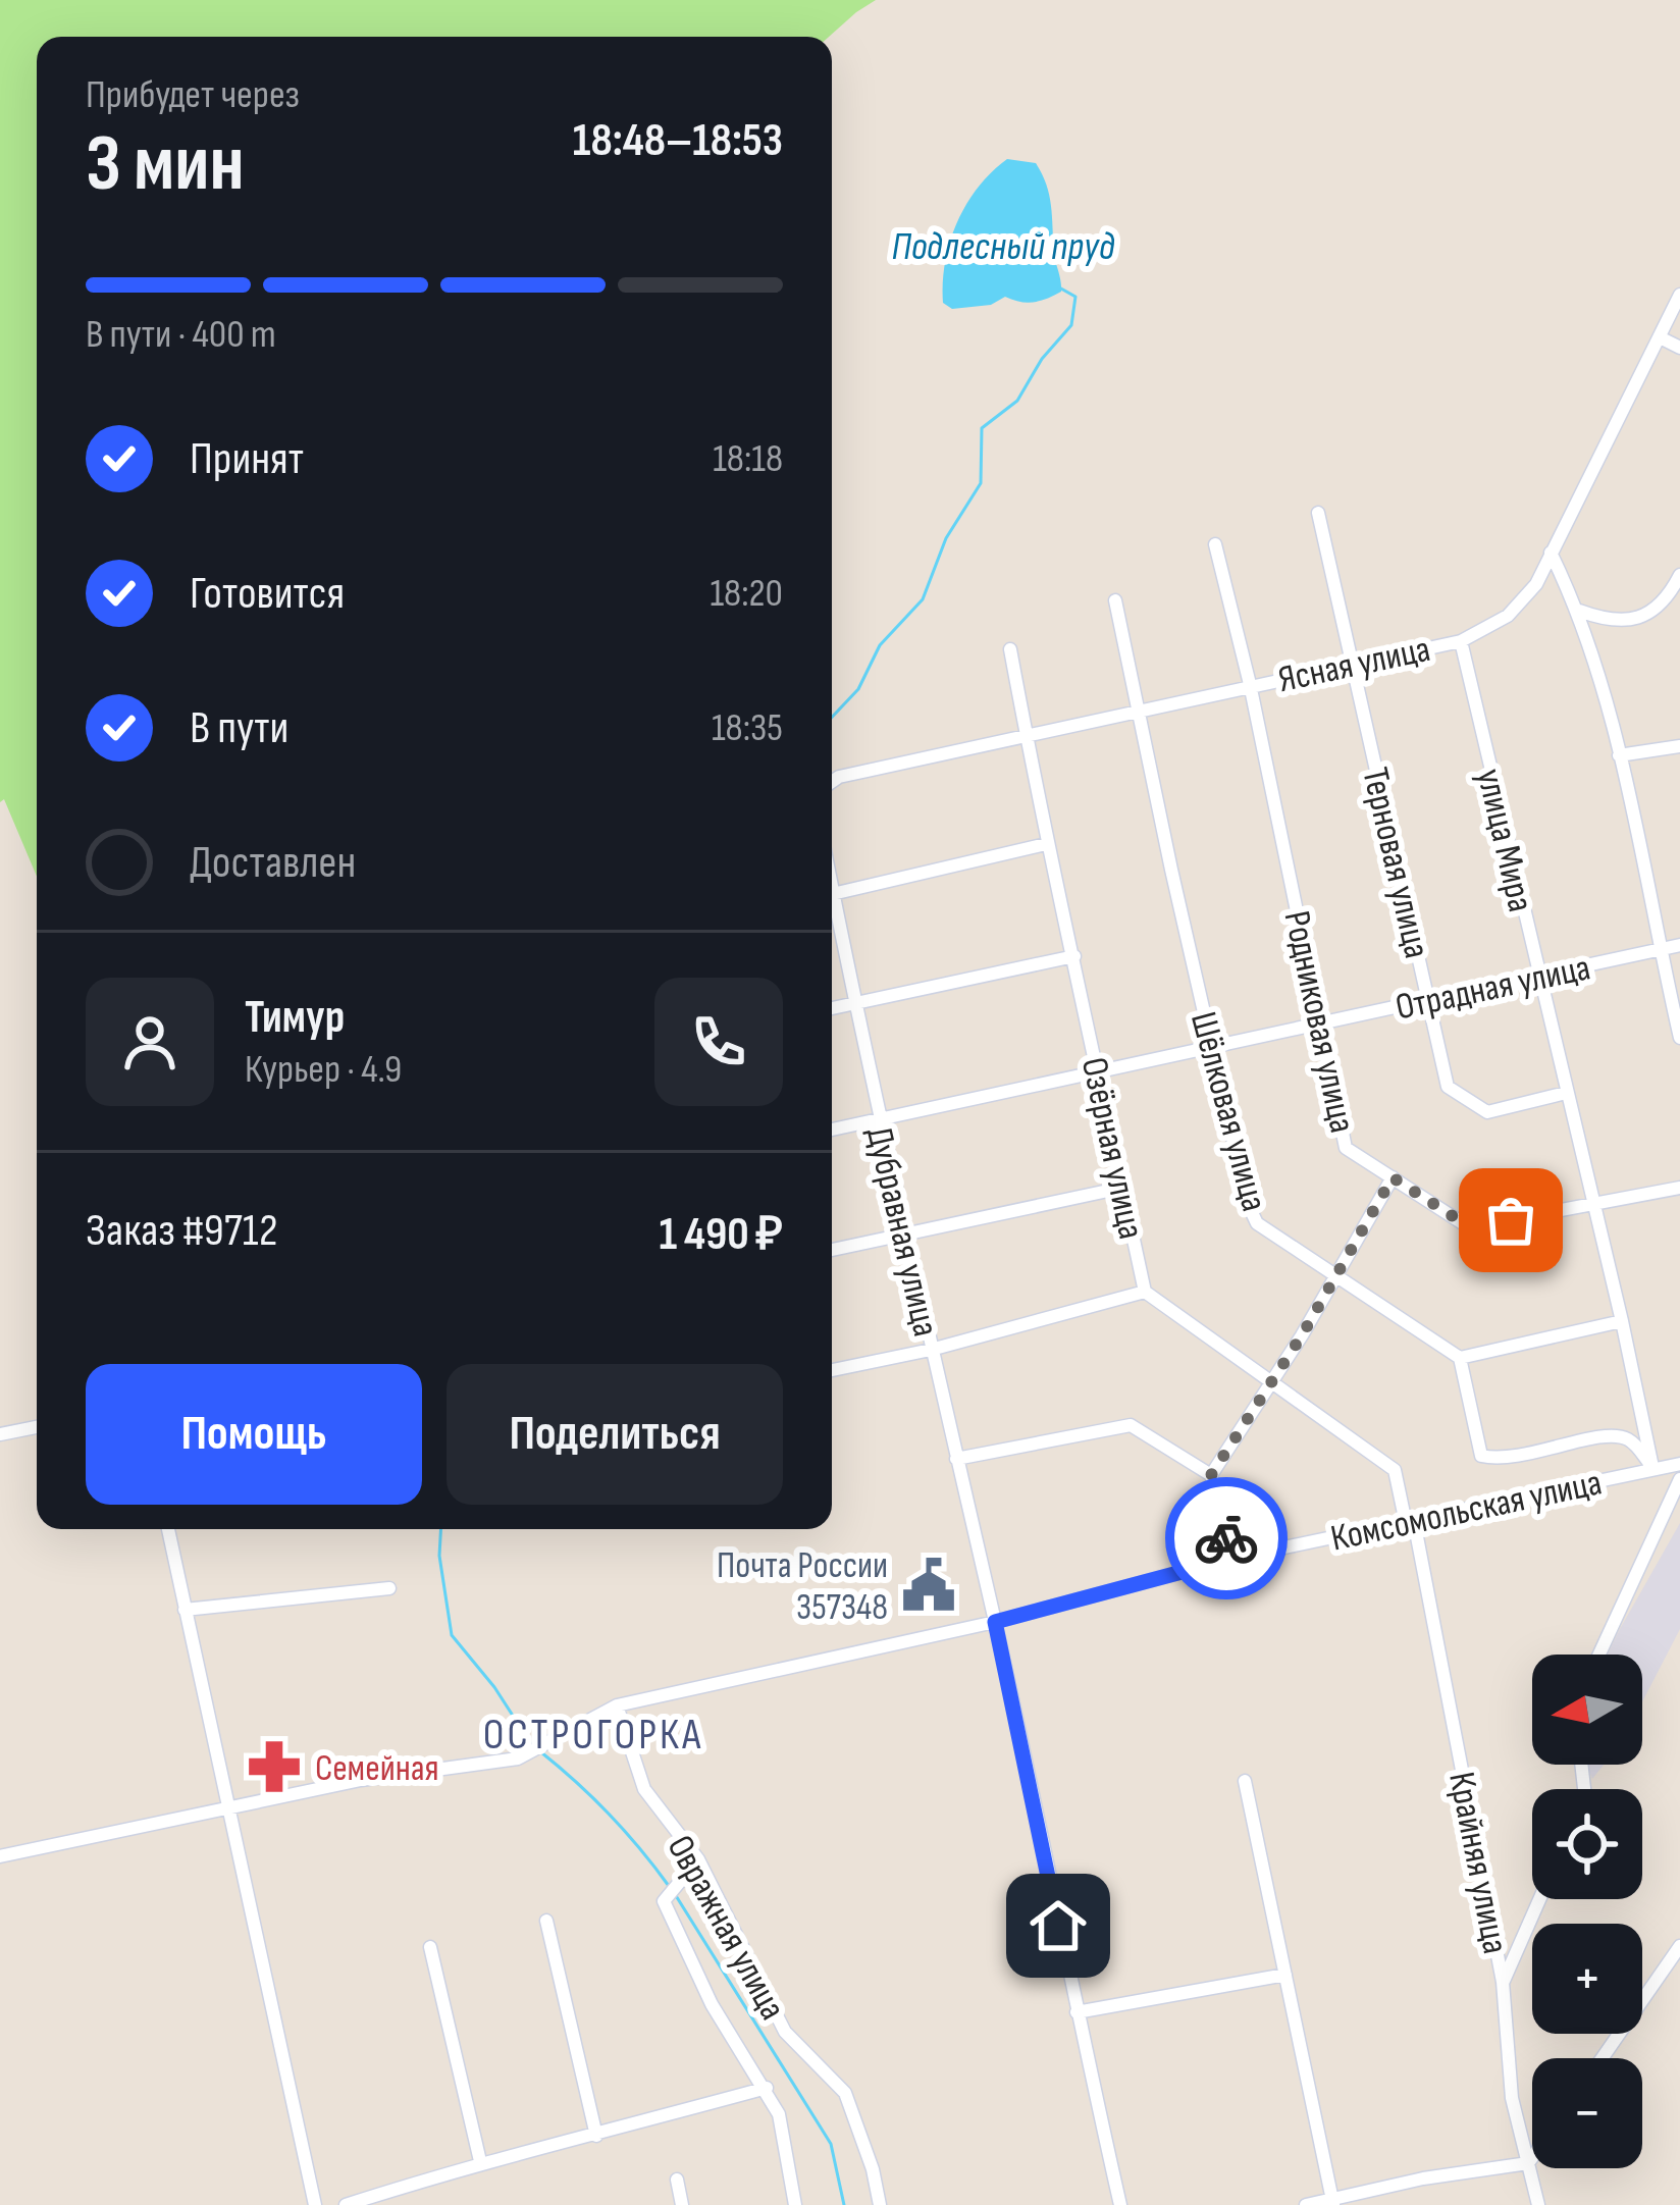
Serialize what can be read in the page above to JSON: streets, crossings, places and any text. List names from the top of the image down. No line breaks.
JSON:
{"streets":{"street":["Ясная улица","улица Мира","Терновая улица","Отрадная улица","Родниковая улица","Шёлковая улица","Озёрная улица","Дубравная улица","Комсомольская улица","Крайняя улица","Овражная улица"]},"crossings":[["Ясная улица","улица Мира"],["Ясная улица","Терновая улица"],["Ясная улица","Родниковая улица"],["Ясная улица","Шёлковая улица"],["Ясная улица","Озёрная улица"],["улица Мира","Терновая улица"],["улица Мира","Отрадная улица"],["улица Мира","Родниковая улица"],["улица Мира","Комсомольская улица"],["Терновая улица","Отрадная улица"],["Отрадная улица","Родниковая улица"],["Отрадная улица","Шёлковая улица"],["Отрадная улица","Озёрная улица"],["Отрадная улица","Дубравная улица"],["Дубравная улица","Комсомольская улица"],["Комсомольская улица","Крайняя улица"],["Комсомольская улица","Овражная улица"]],"districts":["ОСТРОГОРКА"],"water":["Подлесный пруд"],"places":{"public building":["Почта России 357348"],"pharmacy":["Семейная"]},"north":"left","page":{"heading":["3 мин","Прибудет через","18:48–18:53"],"panel":["Тимур","Курьер · 4.9","Заказ #9712","1 490 ₽"],"bar":"В пути · 400 m","list":[["Принят","18:18"],["Готовится","18:20"],["В пути","18:35"],"Доставлен"],"buttons":["Помощь","Поделиться"],"map_buttons":["+","−"]}}
